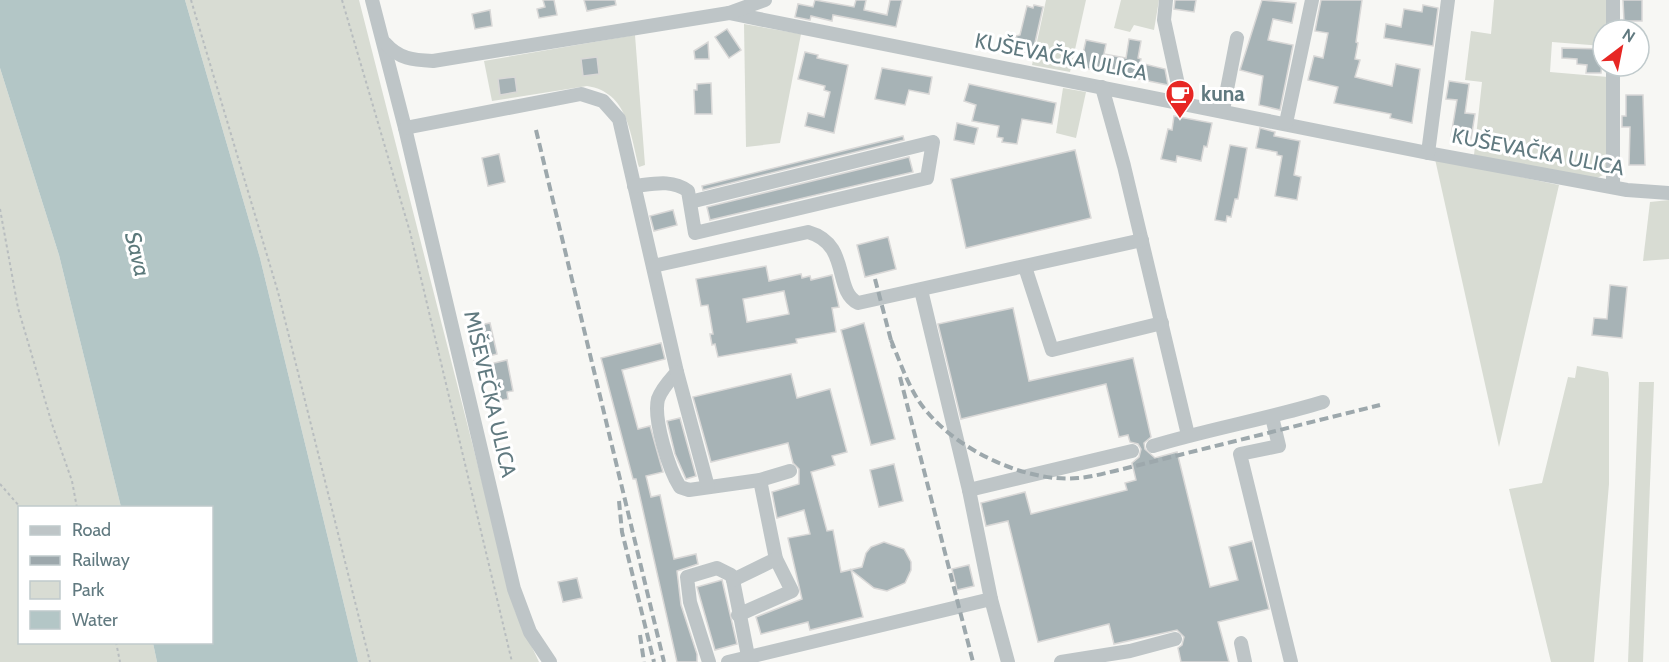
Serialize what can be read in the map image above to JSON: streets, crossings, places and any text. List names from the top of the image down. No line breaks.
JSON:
{"streets":{"street":["KUŠEVAČKA ULICA","MIŠEVEČKA ULICA"]},"water":["Sava"],"places":{"cafe":["kuna"]},"legend":["Road","Railway","Park","Water"],"north":"top right"}
